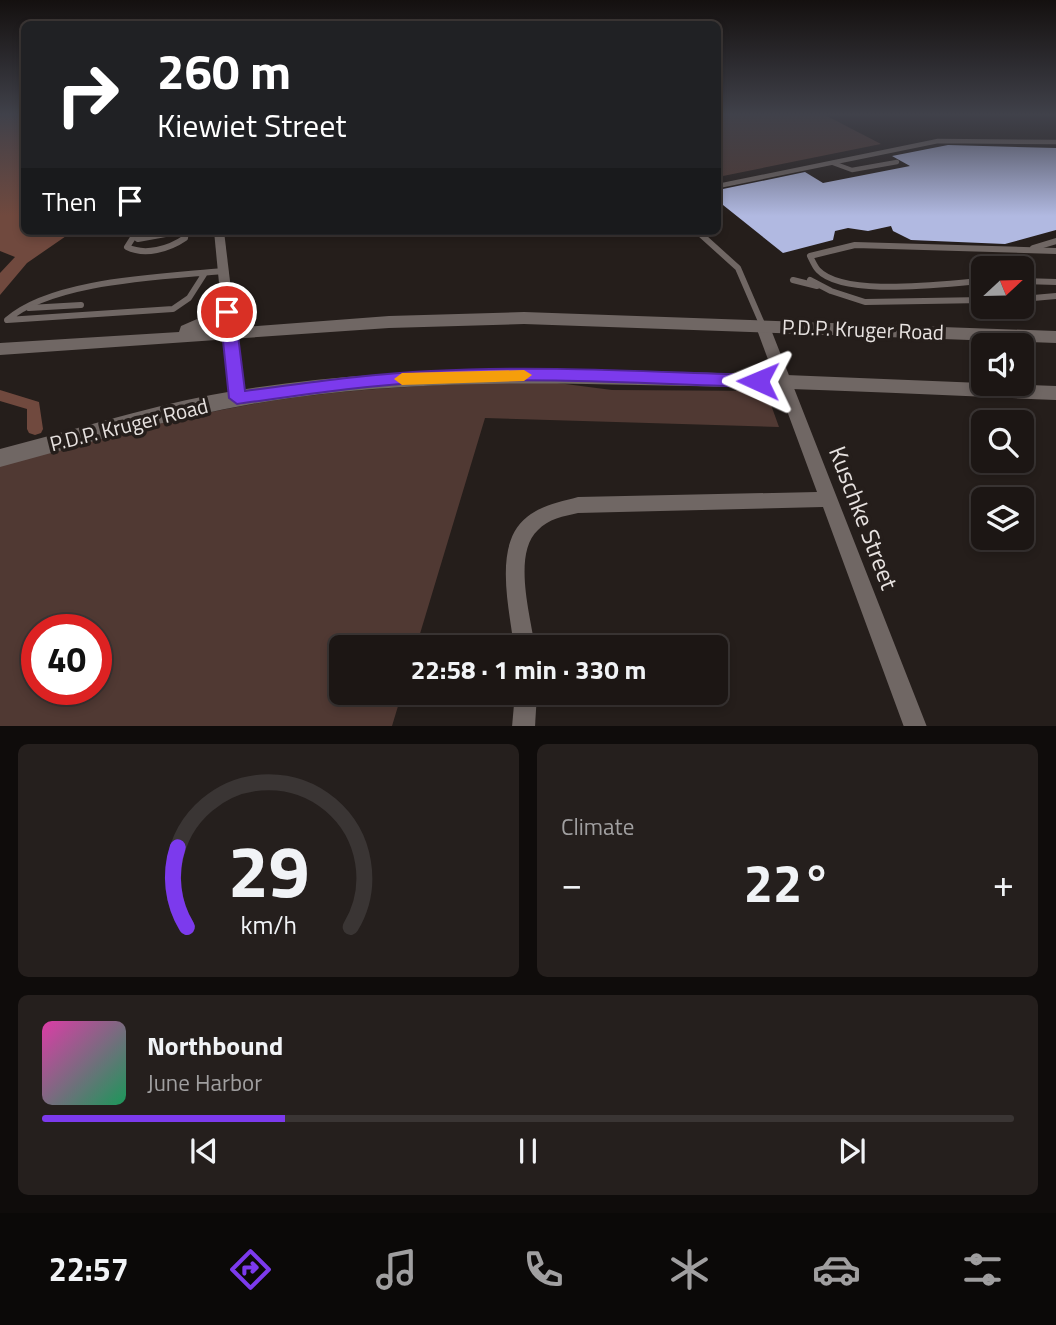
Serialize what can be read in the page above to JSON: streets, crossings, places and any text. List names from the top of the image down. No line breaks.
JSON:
{"streets":{"street":["P.D.P. Kruger Road","Kuschke Street"]},"crossings":[["P.D.P. Kruger Road","Kuschke Street"]],"north":"right","page":{"turn":["260 m","Kiewiet Street"],"then":"Then","limit":"40","trip":"22:58 · 1 min · 330 m","tile":"Climate","heat":["−","22°","+"],"song":["Northbound","June Harbor"],"tabs":"22:57","gauge":["29","km/h"]}}
